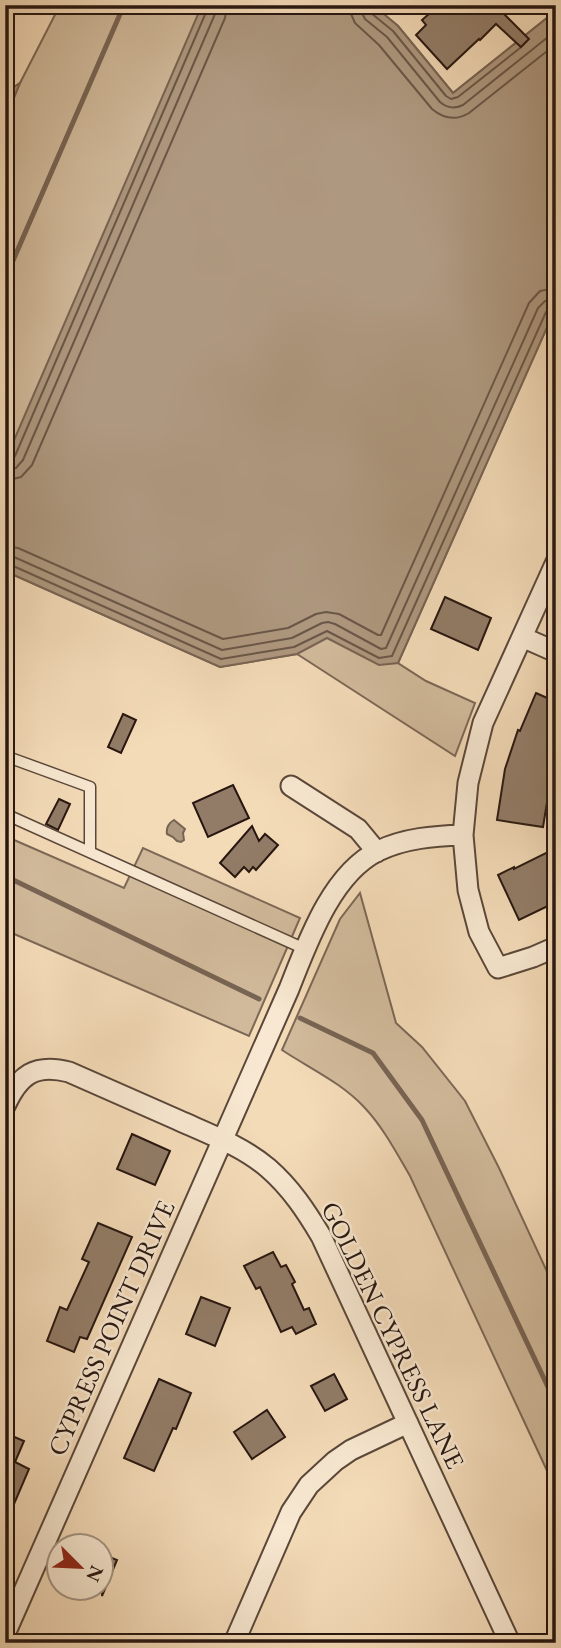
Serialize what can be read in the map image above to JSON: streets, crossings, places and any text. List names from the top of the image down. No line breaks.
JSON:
{"streets":{"street":["CYPRESS POINT DRIVE","GOLDEN CYPRESS LANE"]},"crossings":[["CYPRESS POINT DRIVE","GOLDEN CYPRESS LANE"]],"north":"bottom right"}
